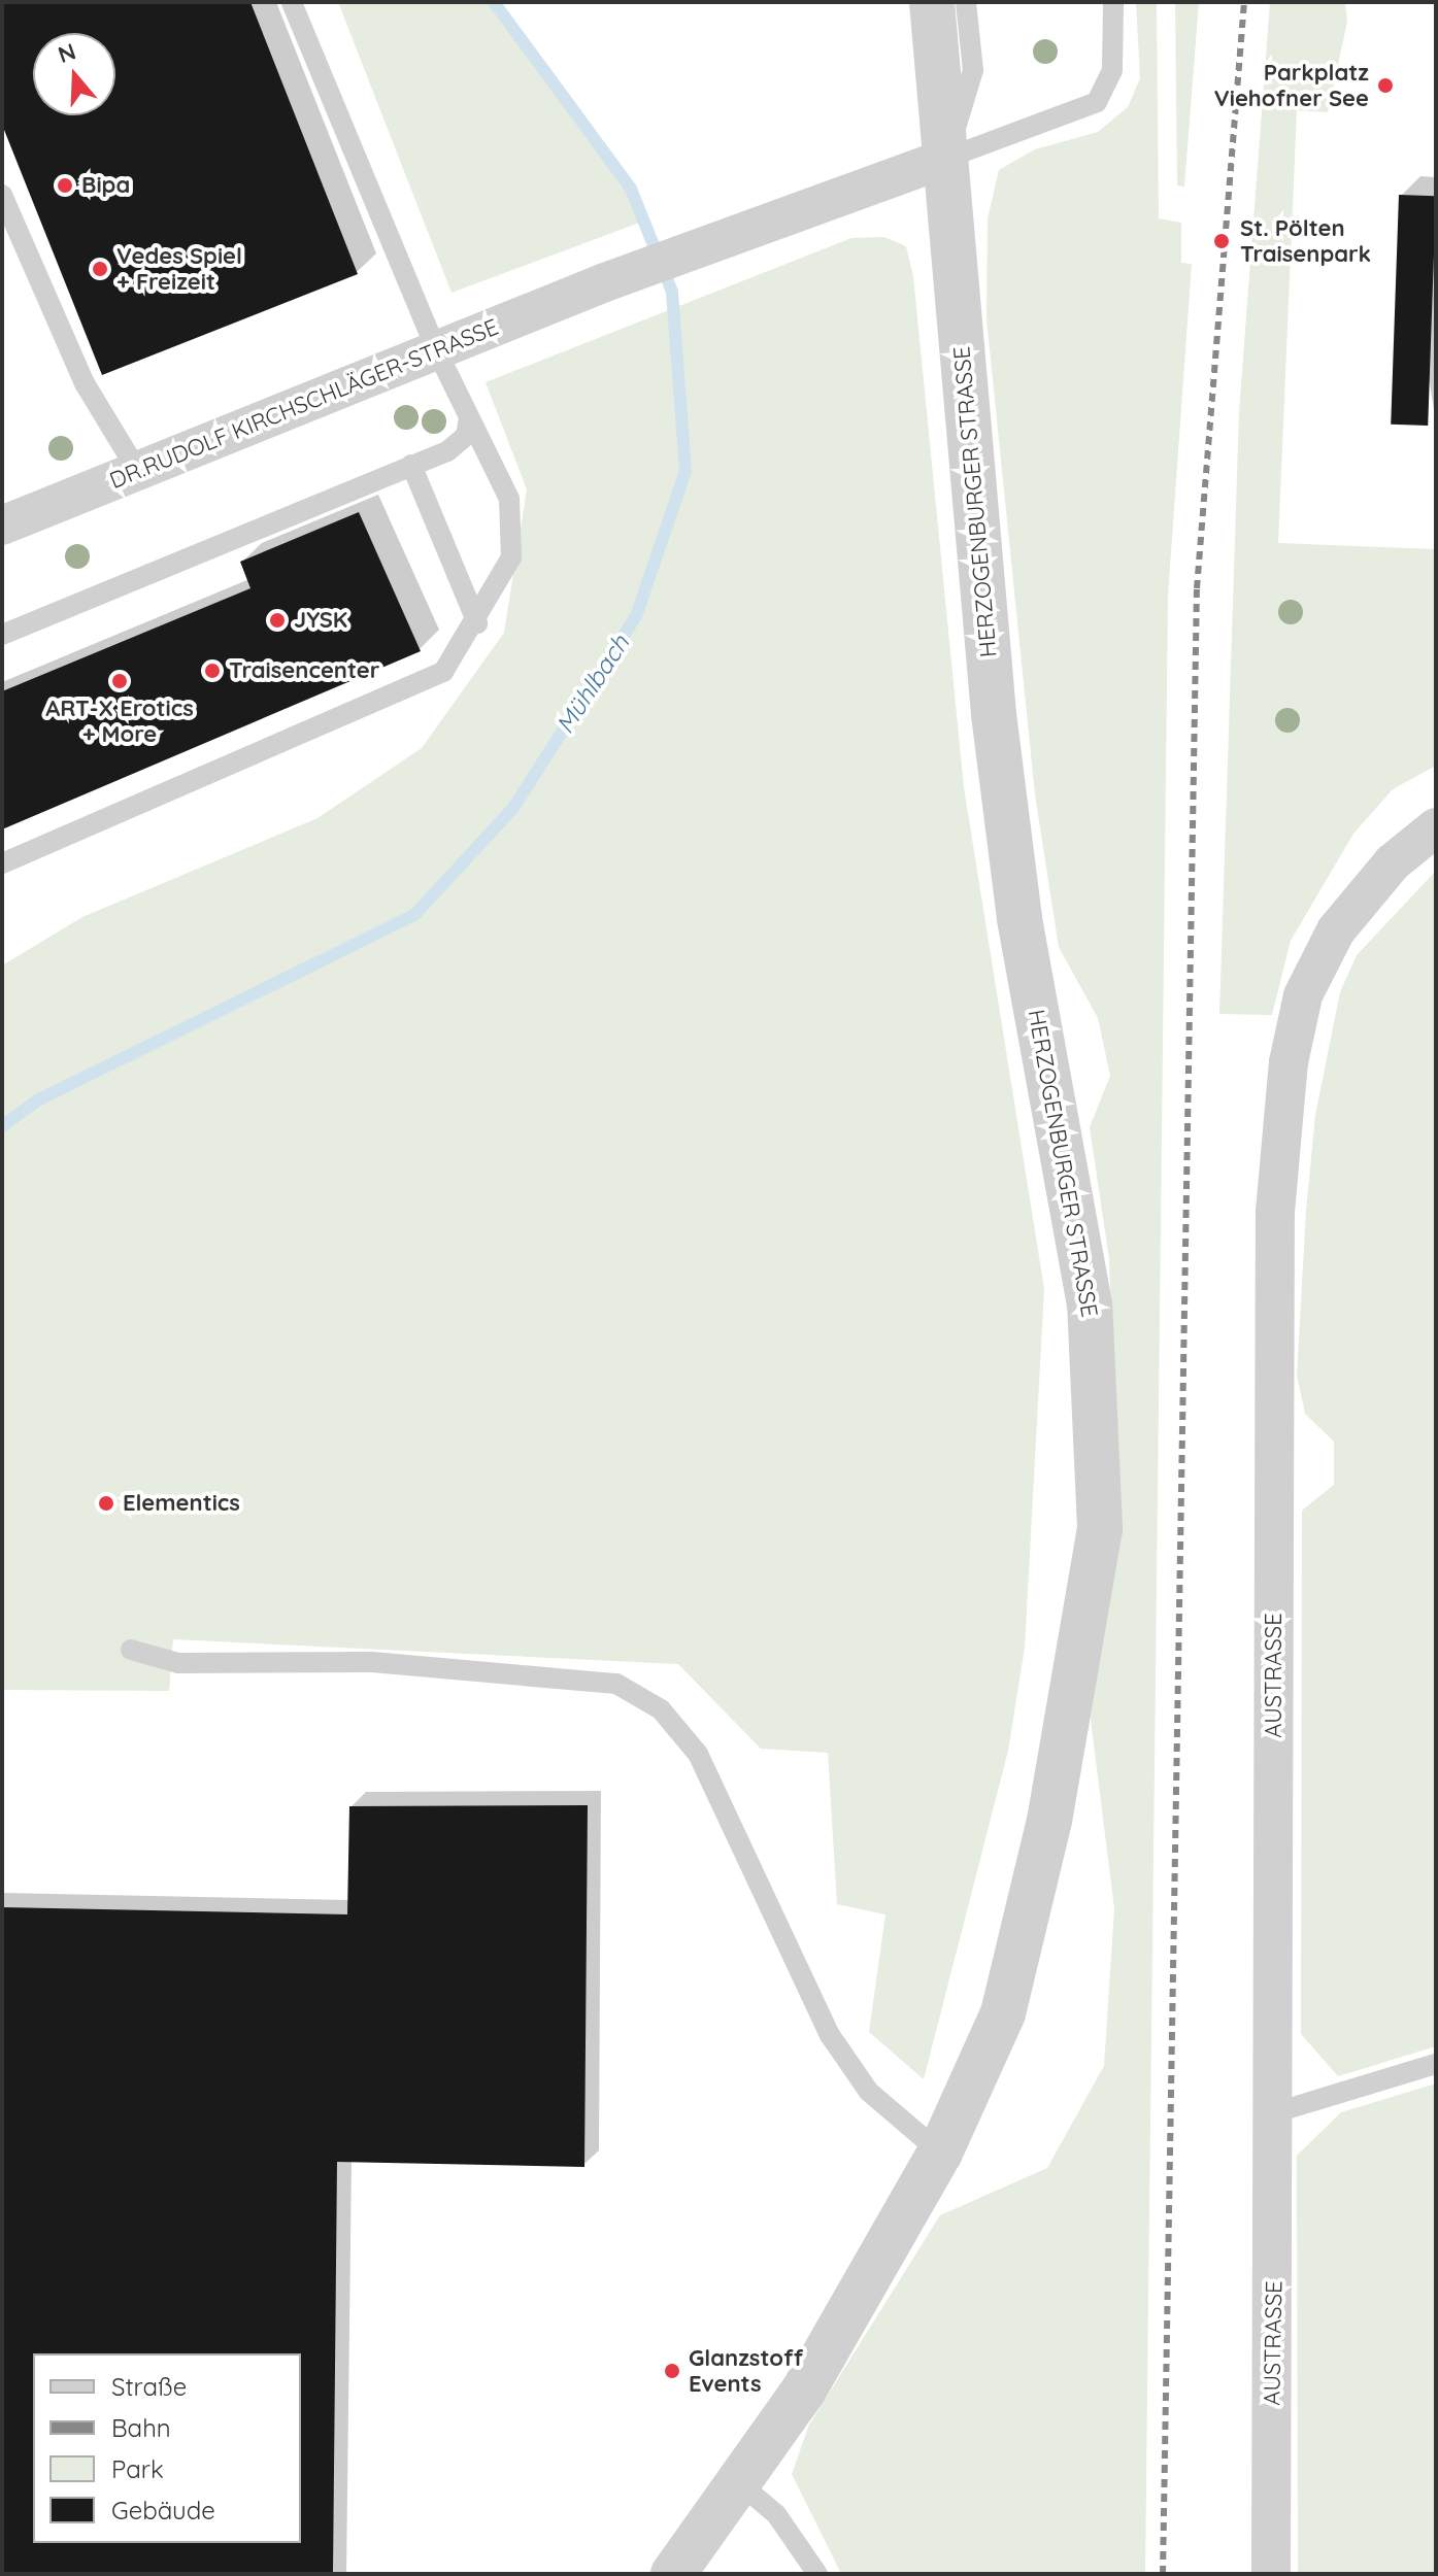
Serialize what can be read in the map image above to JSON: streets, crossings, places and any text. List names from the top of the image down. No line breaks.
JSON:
{"streets":{"street":["DR.RUDOLF KIRCHSCHLÄGER-STRASSE","HERZOGENBURGER STRASSE","AUSTRASSE"]},"crossings":[["DR.RUDOLF KIRCHSCHLÄGER-STRASSE","HERZOGENBURGER STRASSE"]],"water":["Mühlbach"],"places":["Parkplatz Viehofner See","Bipa","St. Pölten Traisenpark","Vedes Spiel + Freizeit","JYSK","Traisencenter","ART-X Erotics + More","Elementics","Glanzstoff Events"],"legend":["Straße","Bahn","Park","Gebäude"],"north":"top"}
